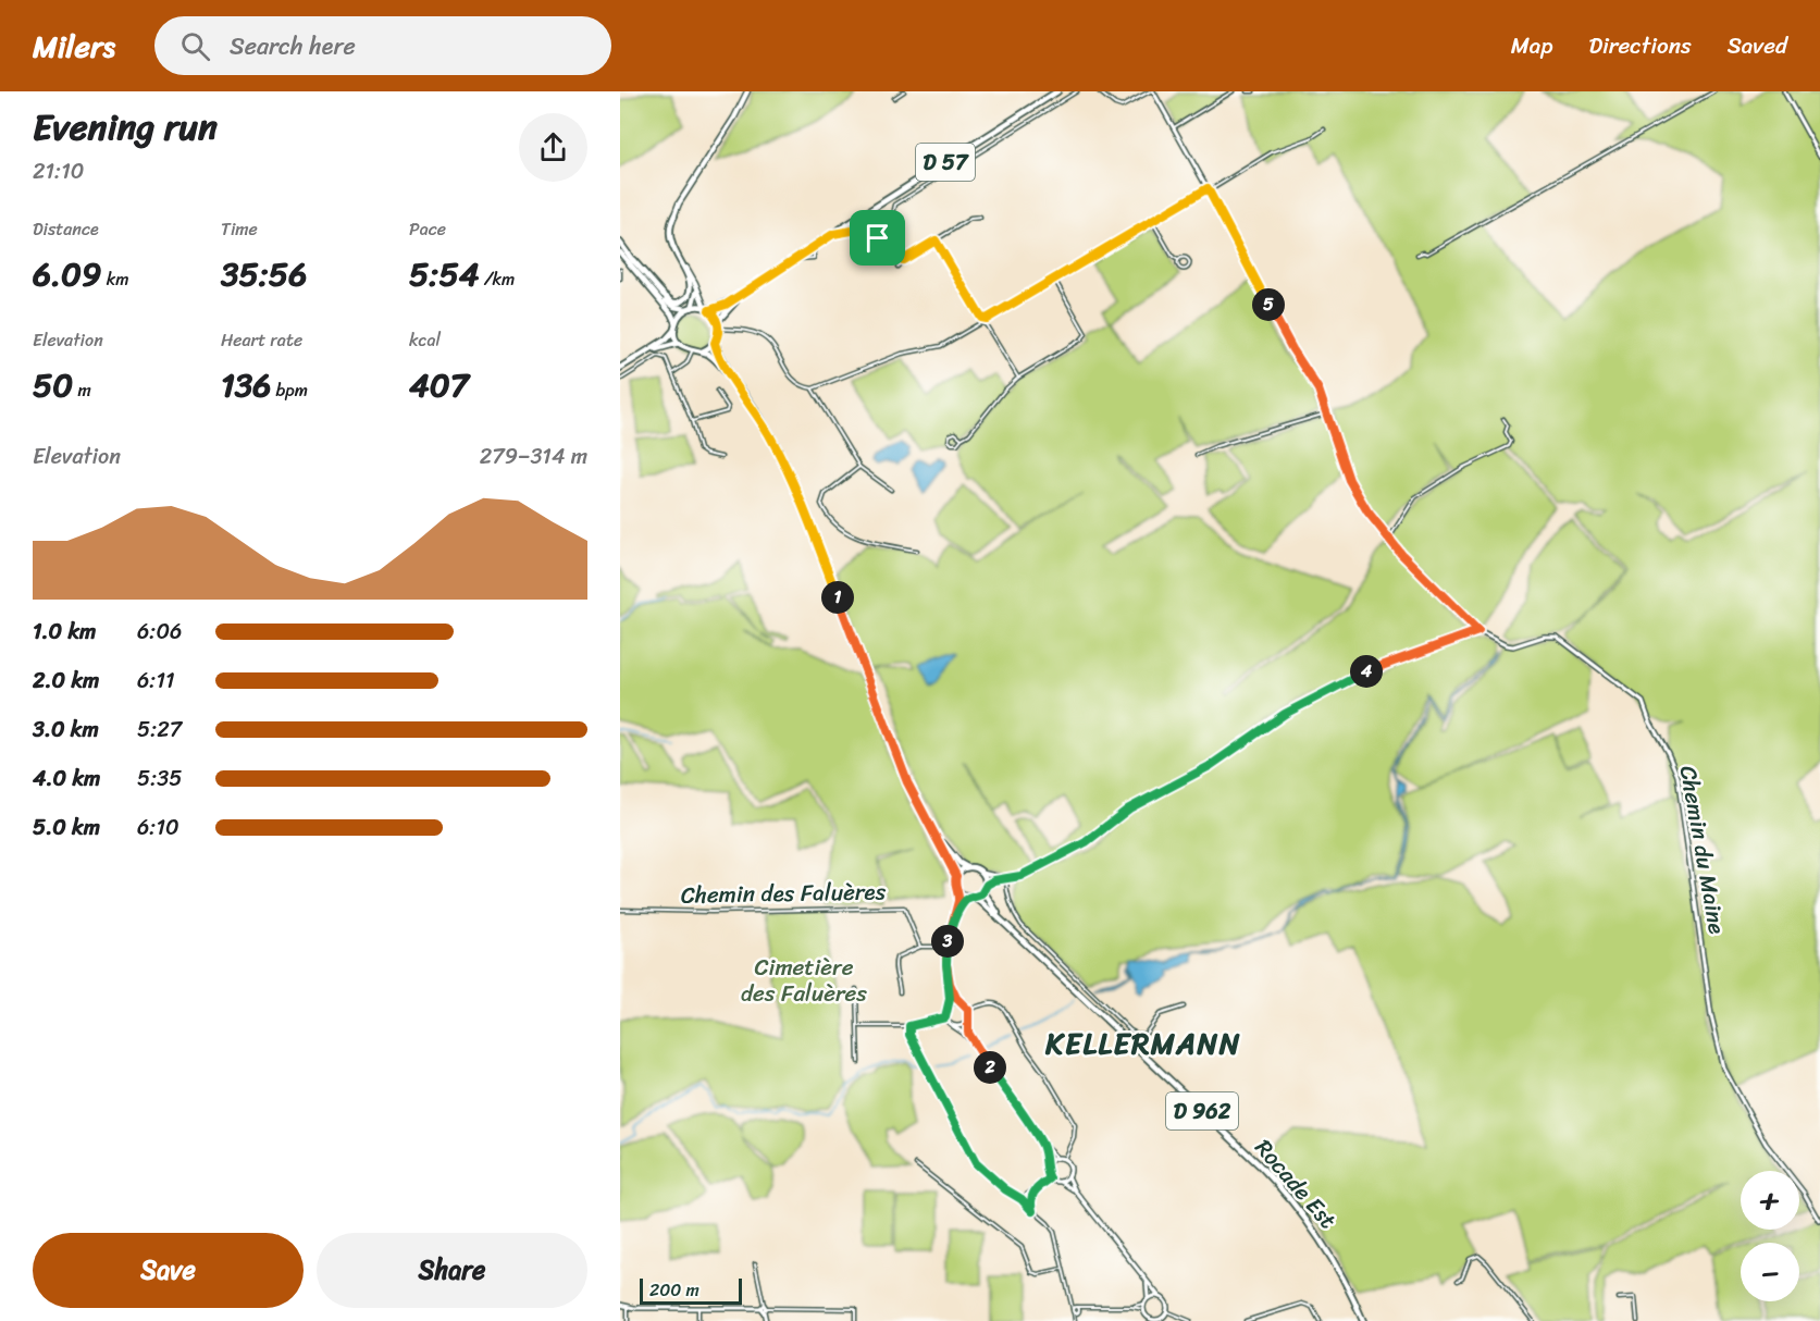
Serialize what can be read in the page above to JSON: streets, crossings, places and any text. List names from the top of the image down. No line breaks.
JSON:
{"streets":{"main road":["D 57","D 962","Rocade Est"],"street":["Chemin du Maine","Chemin des Faluères"]},"districts":["KELLERMANN"],"parks":["Cimetière des Faluères"],"scale_bar":"200 m","page":{"header":"Milers","search":"Search here","nav":["Map","Directions","Saved"],"heading":["Evening run","21:10"],"stats":[["Distance","6.09 km"],["Time","35:56"],["Pace","5:54 /km"],["Elevation","50 m"],["Heart rate","136 bpm"],["kcal","407"]],"pins":["5","1","4","3","2"],"chart":["Elevation","279–314 m"],"list":[{"name":"1.0 km","note":"6:06"},{"name":"2.0 km","note":"6:11"},{"name":"3.0 km","note":"5:27"},{"name":"4.0 km","note":"5:35"},{"name":"5.0 km","note":"6:10"}],"map_buttons":["+","−"],"buttons":["Save","Share"],"scale":"200 m"}}
